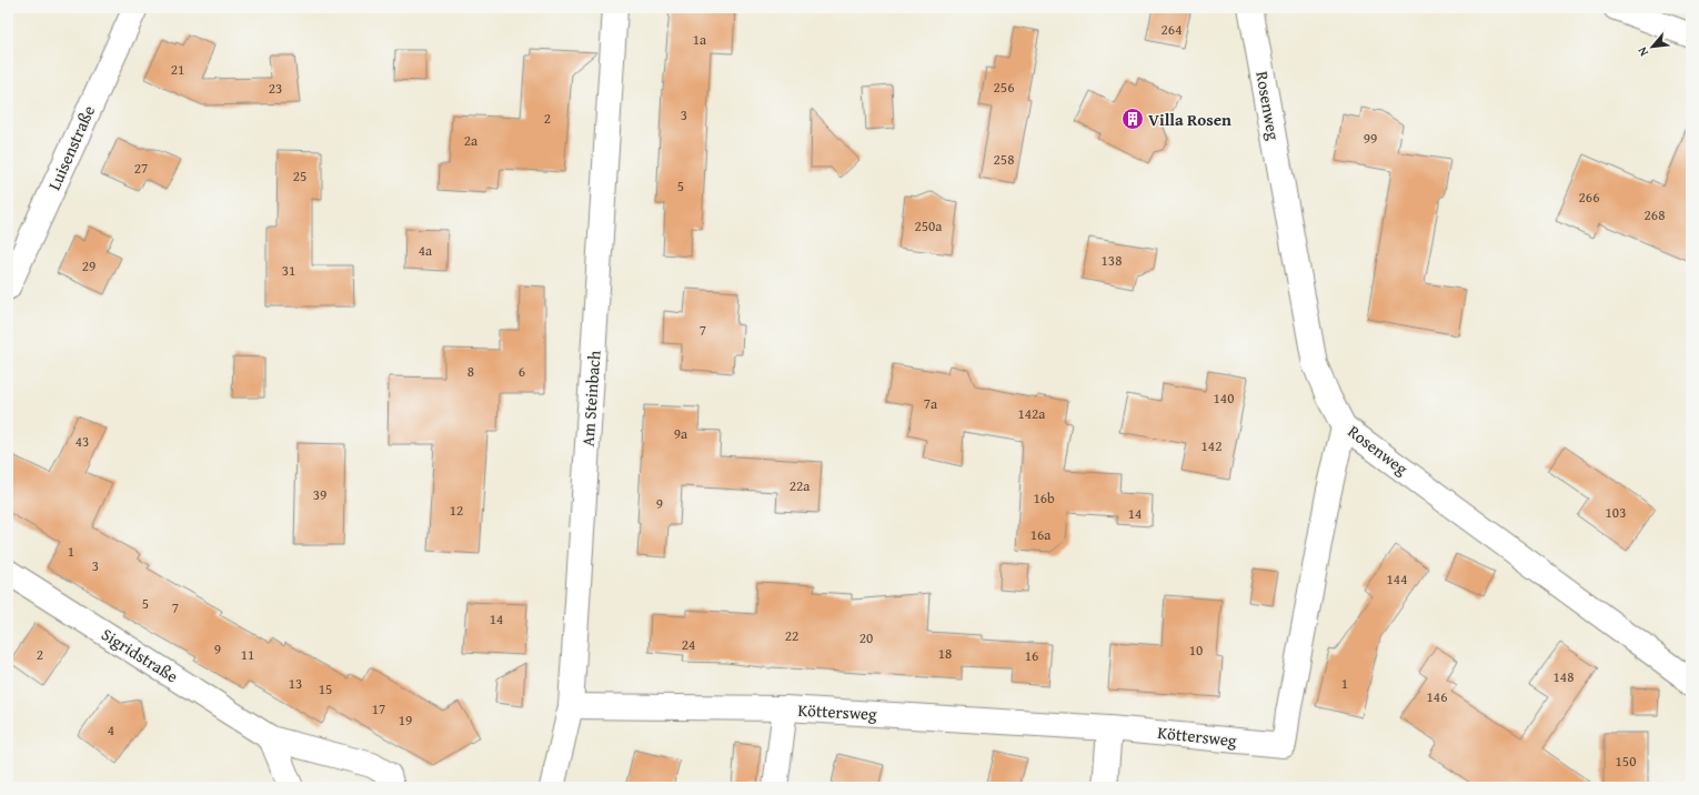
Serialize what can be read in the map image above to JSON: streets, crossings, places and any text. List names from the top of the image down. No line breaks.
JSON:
{"streets":{"street":["Rosenweg","Luisenstraße","Am Steinbach","Sigridstraße","Köttersweg"]},"crossings":[["Rosenweg","Köttersweg"],["Am Steinbach","Köttersweg"]],"places":{"building":["Villa Rosen"]},"house_numbers":["264","1a","21","256","23","3","2","99","2a","258","27","25","5","266","268","250a","4a","138","29","31","7","8","6","140","7a","142a","9a","43","142","22a","39","16b","9","12","103","14","16a","1","3","144","5","7","14","22","20","24","9","10","18","2","11","16","148","13","1","15","146","17","19","4","150"],"north":"bottom left"}
